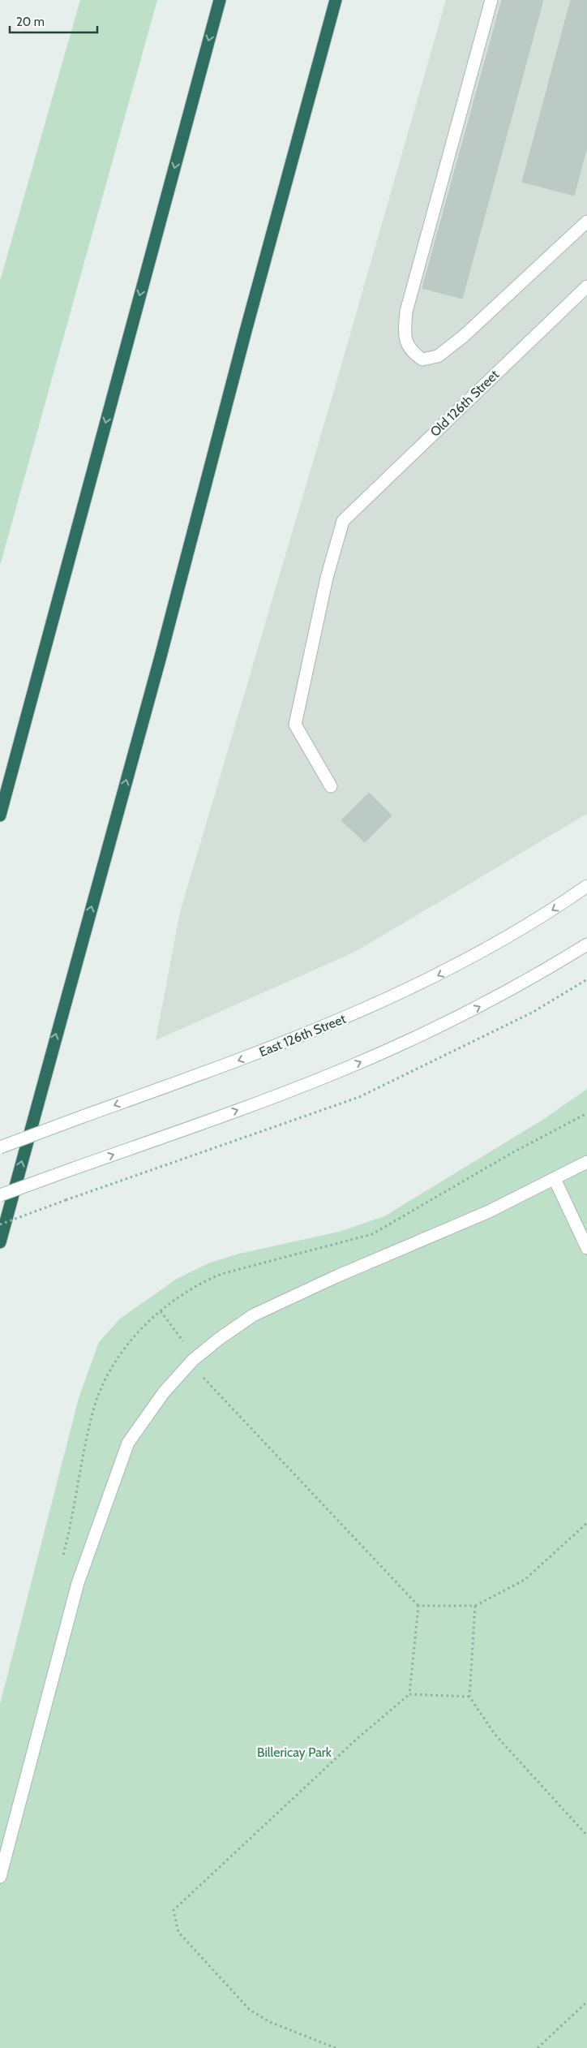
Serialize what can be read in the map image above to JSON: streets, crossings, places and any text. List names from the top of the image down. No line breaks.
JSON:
{"streets":{"main road":["Old 126th Street","East 126th Street"]},"parks":["Billericay Park"],"scale_bar":"20 m"}
